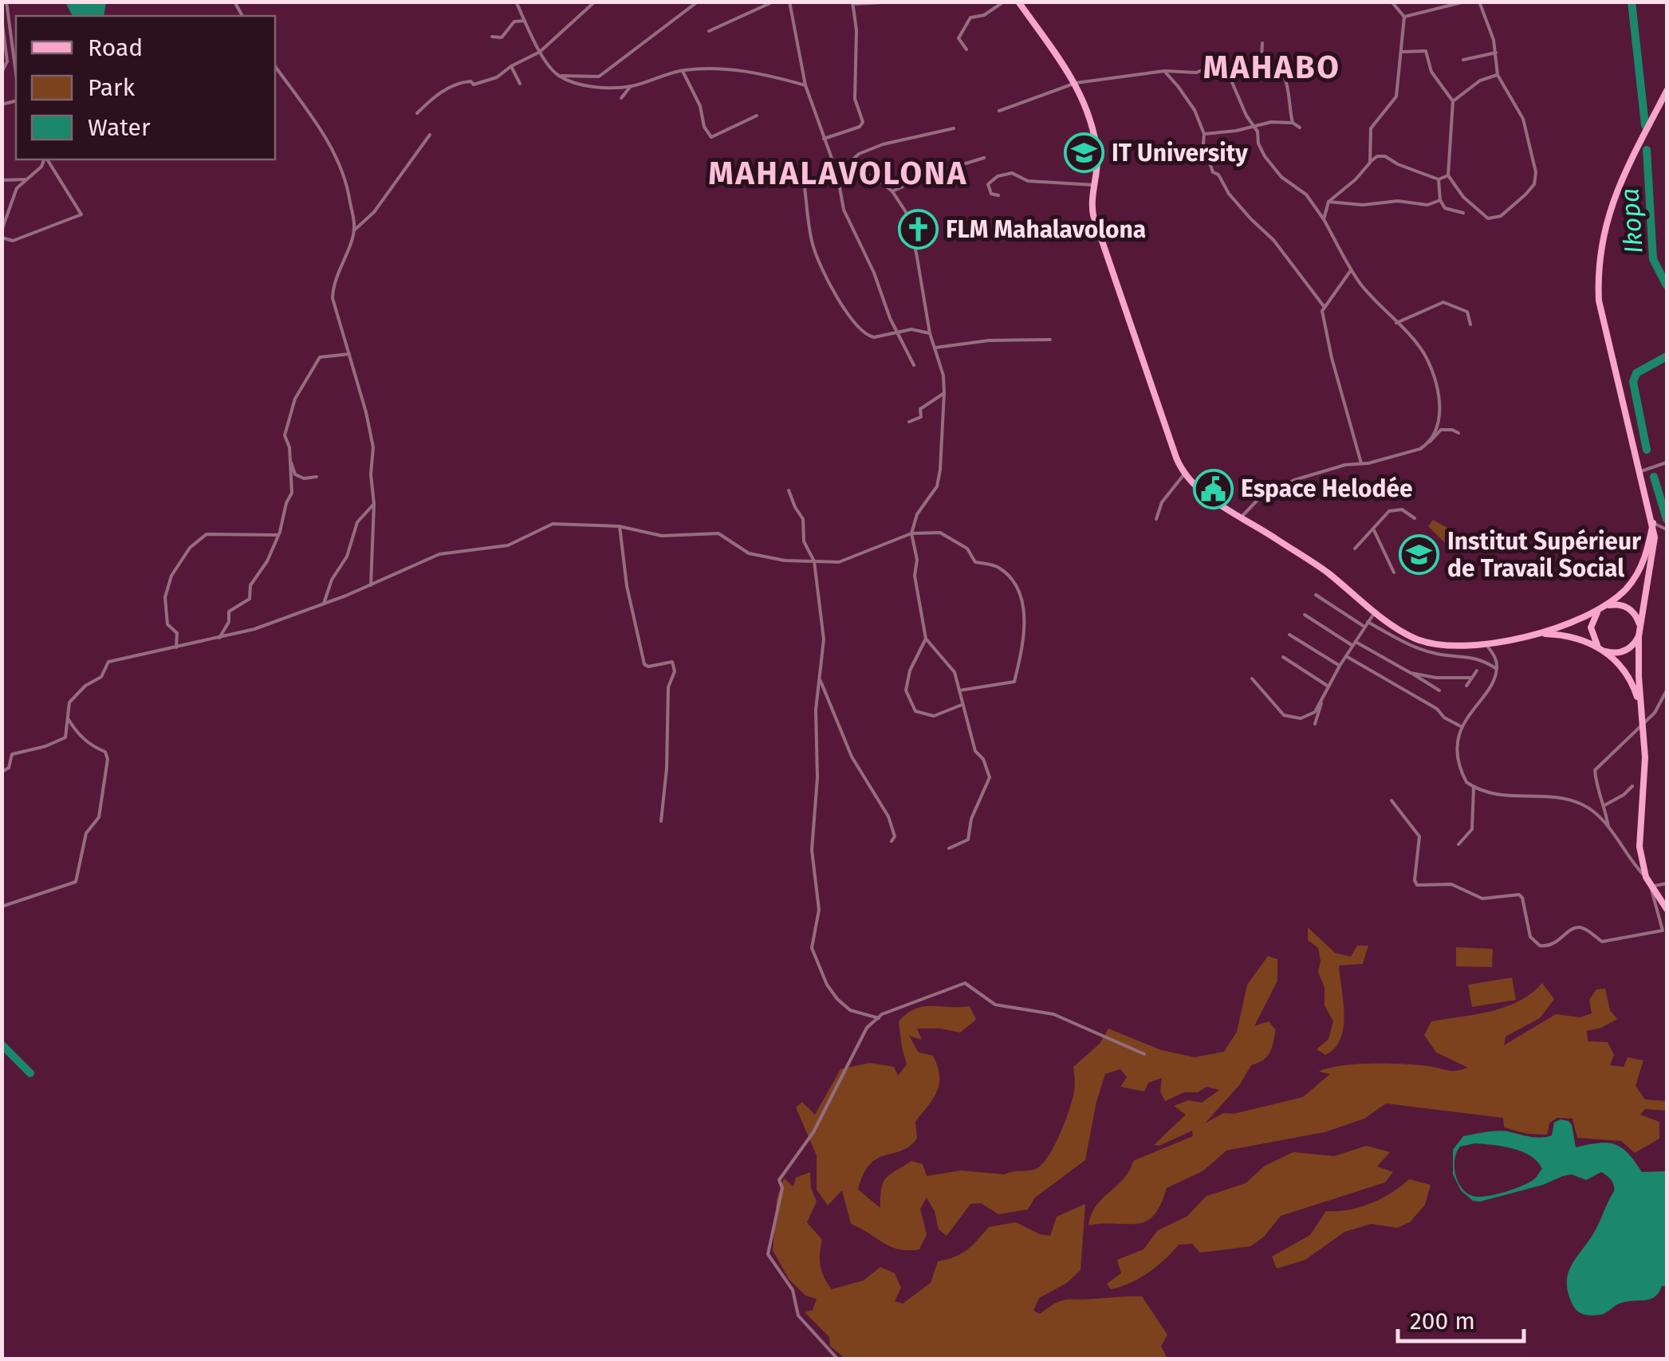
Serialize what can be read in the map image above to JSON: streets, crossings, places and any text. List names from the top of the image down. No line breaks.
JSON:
{"districts":["MAHABO","MAHALAVOLONA"],"water":["Ikopa"],"places":{"school or university":["IT University","Institut Supérieur de Travail Social"],"church":["FLM Mahalavolona"],"public building":["Espace Helodée"]},"legend":["Road","Park","Water"],"scale_bar":"200 m"}
